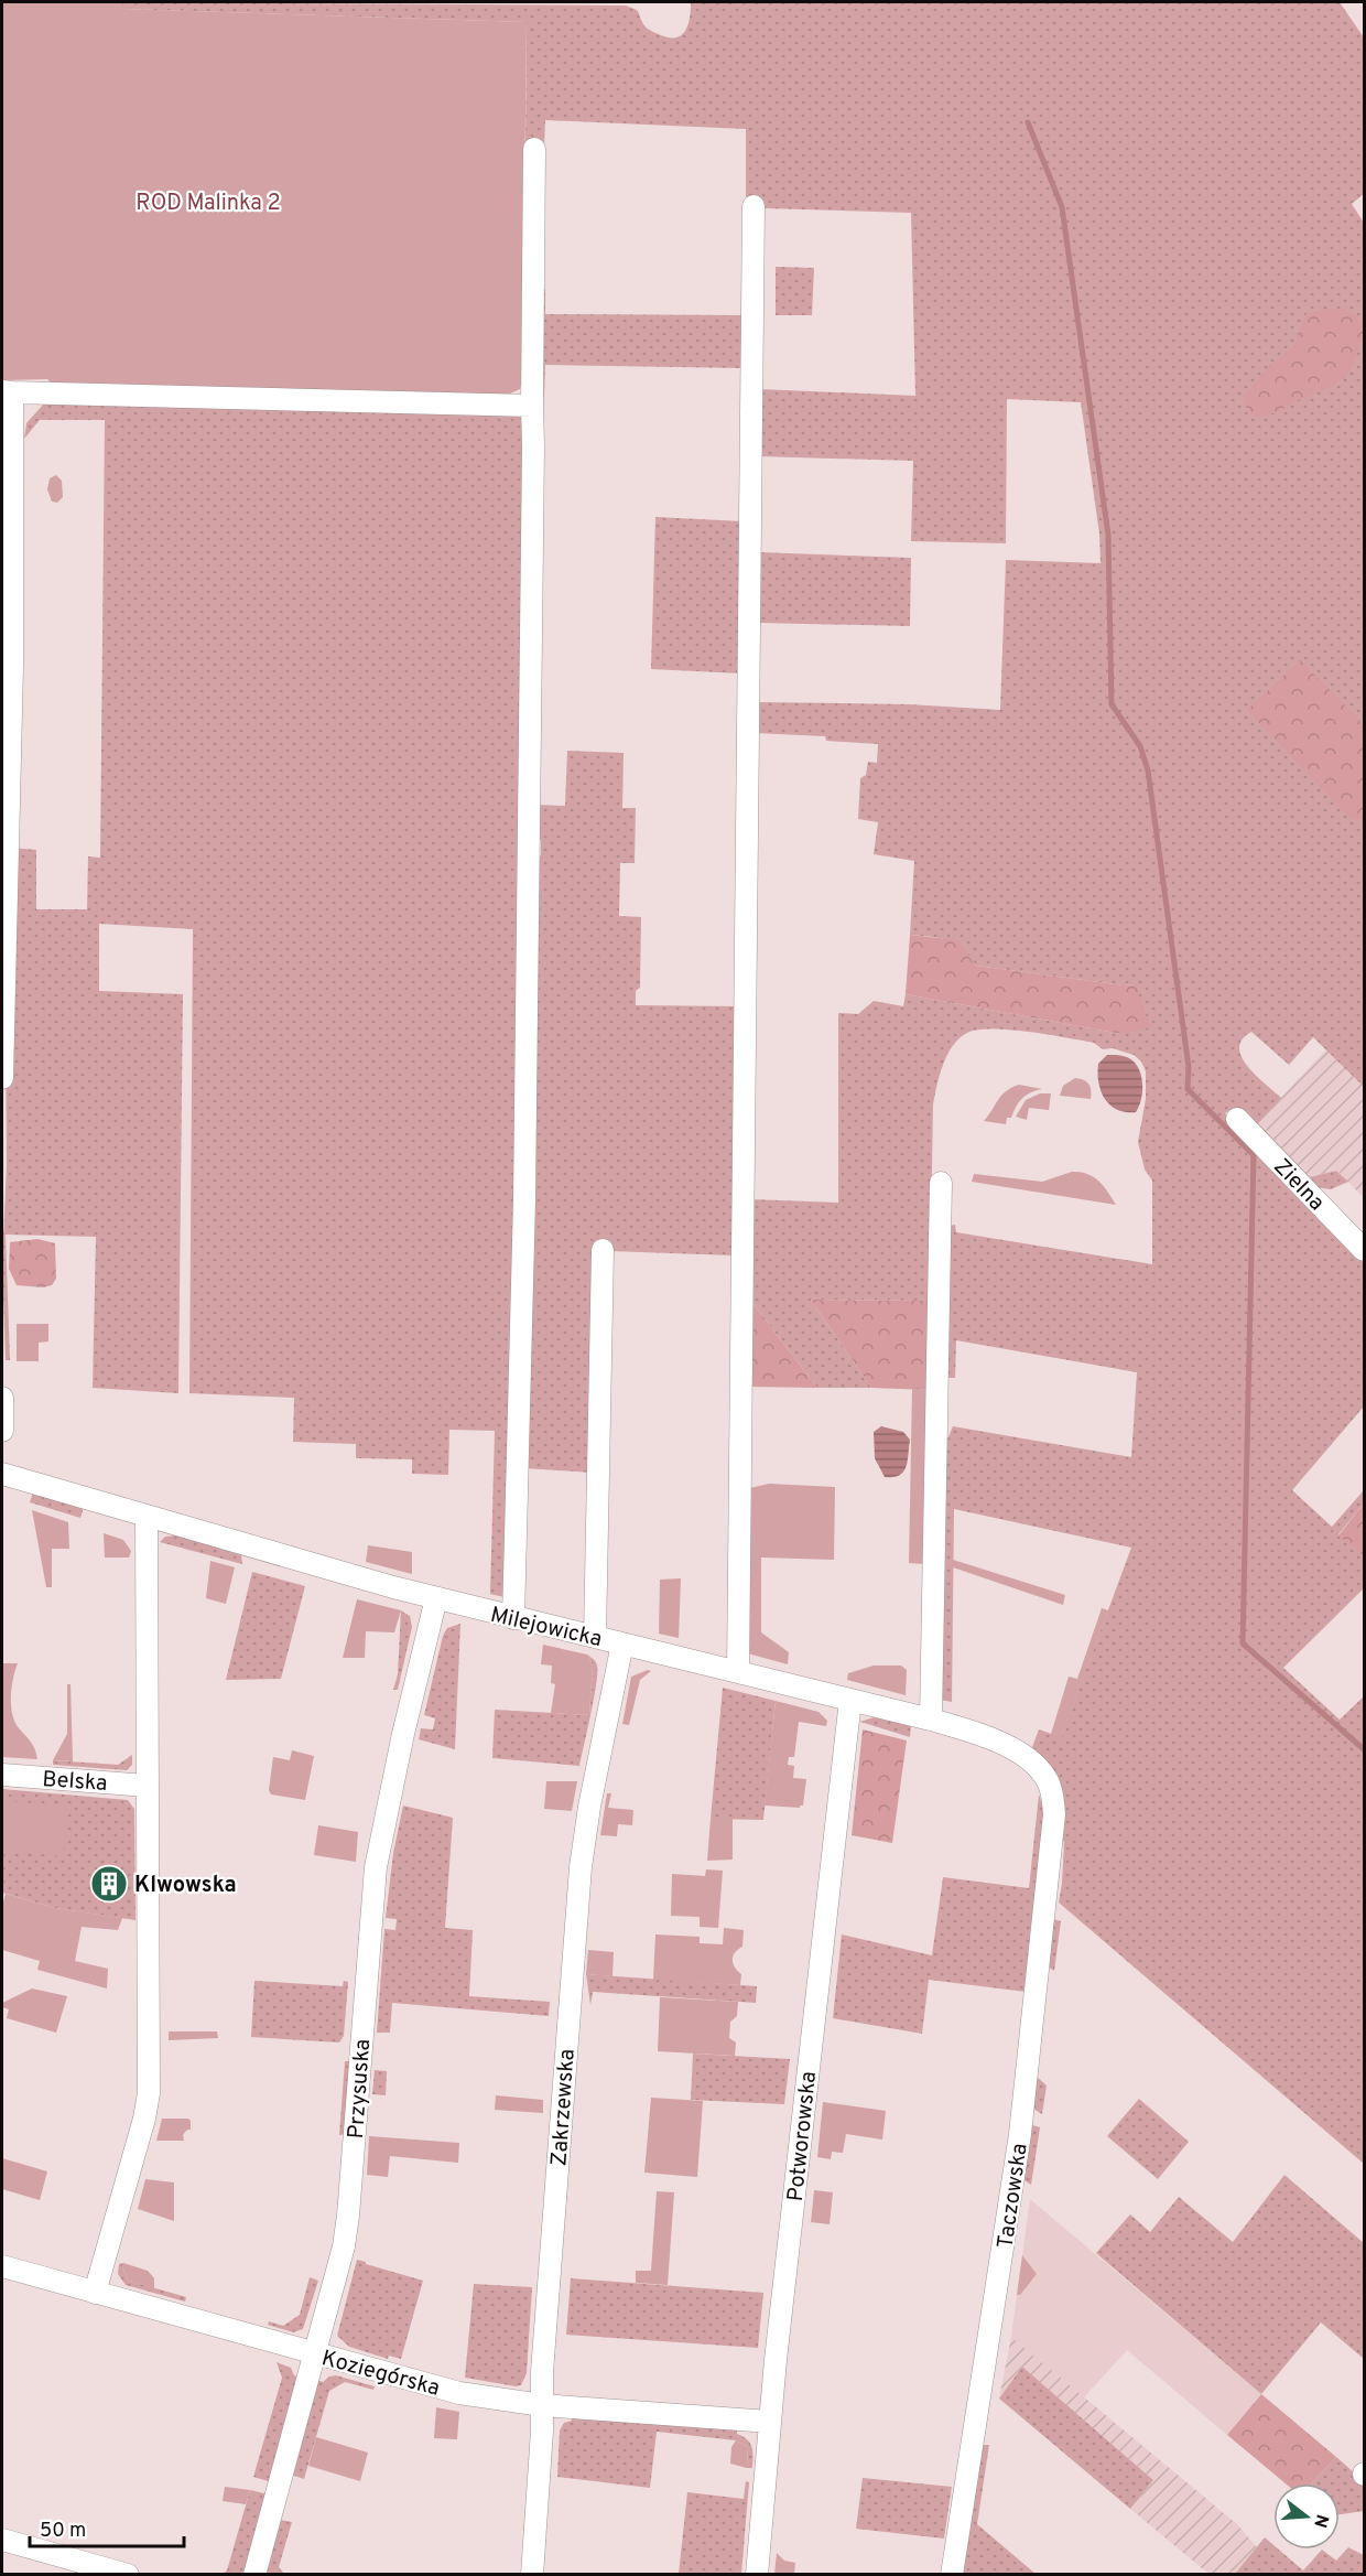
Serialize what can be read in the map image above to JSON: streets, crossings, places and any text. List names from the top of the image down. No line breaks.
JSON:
{"streets":{"street":["Zielna","Milejowicka","Belska","Przysuska","Zakrzewska","Potworowska","Taczowska","Koziegórska"]},"crossings":[["Milejowicka","Przysuska"],["Milejowicka","Zakrzewska"],["Milejowicka","Potworowska"],["Milejowicka","Taczowska"],["Przysuska","Koziegórska"],["Zakrzewska","Koziegórska"],["Potworowska","Koziegórska"]],"parks":["ROD Malinka 2"],"places":{"building":["Klwowska"]},"scale_bar":"50 m","north":"right"}
